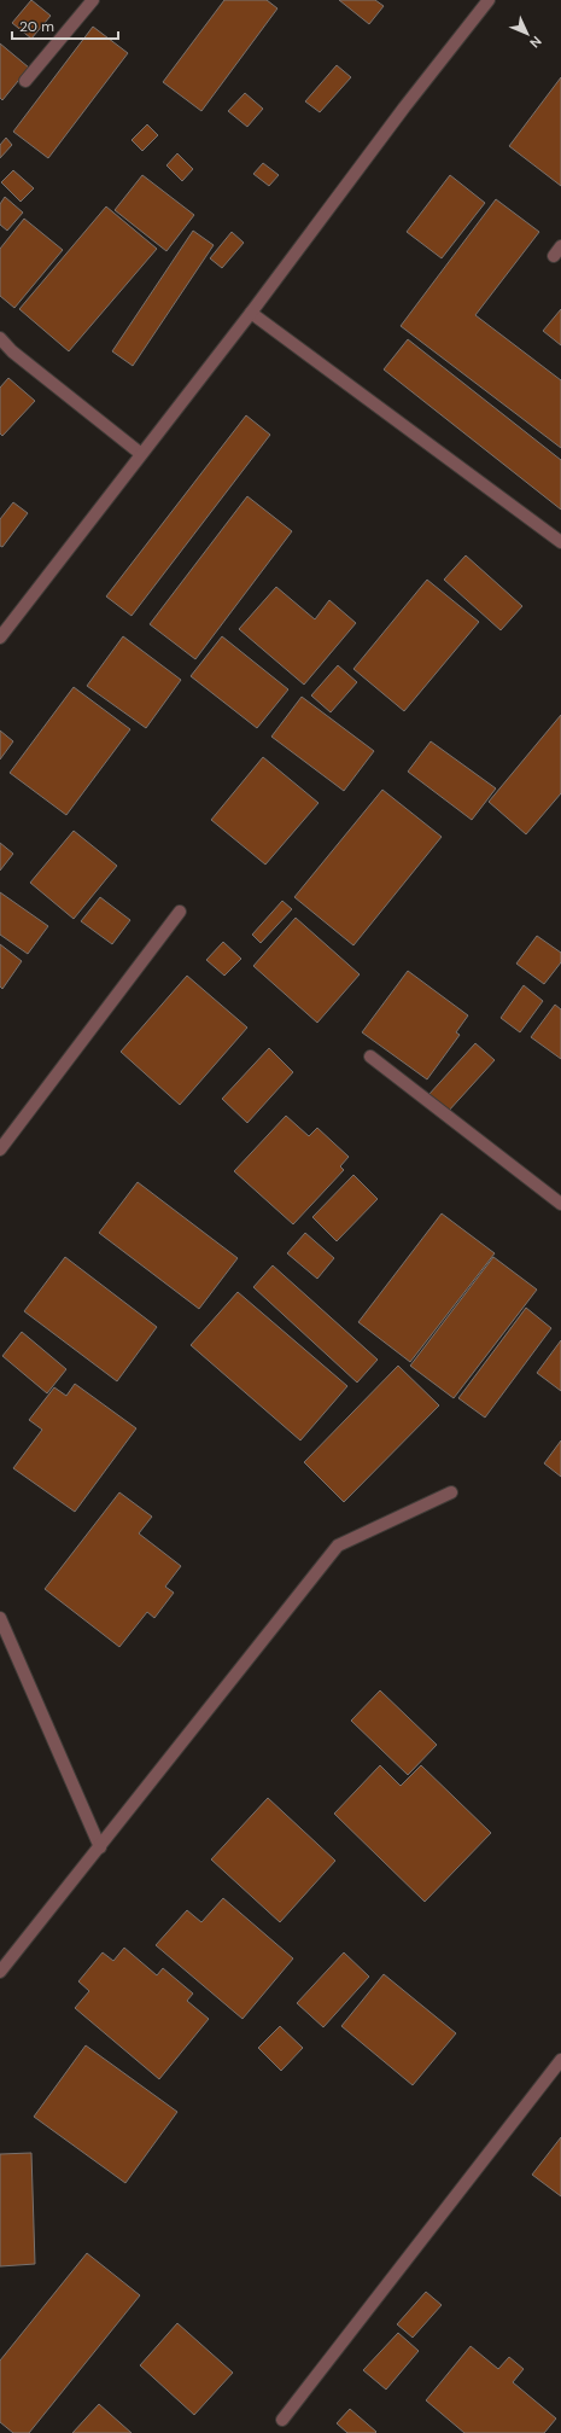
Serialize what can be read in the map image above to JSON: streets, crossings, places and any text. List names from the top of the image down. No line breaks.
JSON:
{"scale_bar":"20 m","north":"bottom right"}
